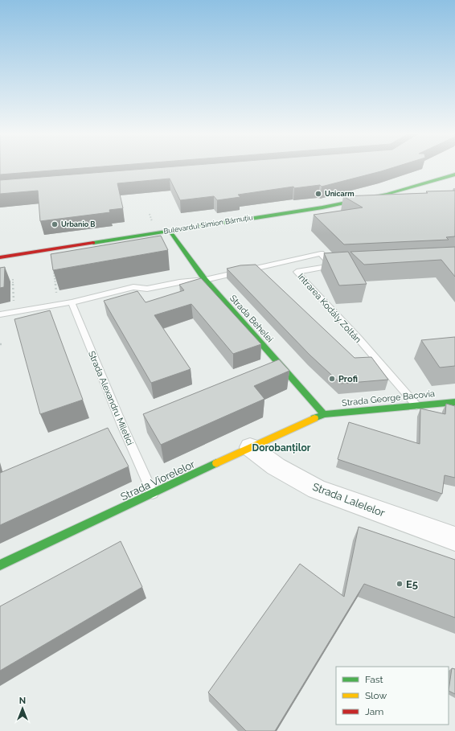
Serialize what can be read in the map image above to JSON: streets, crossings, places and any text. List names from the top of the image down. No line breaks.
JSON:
{"streets":{"main road":["Bulevardul Simion Bărnuțiu","Strada Behelei","Strada George Bacovia","Strada Viorelelor"],"street":["Strada Lalelelor"],"lane":["Intrarea Kodály Zoltán","Strada Alexandru Miletici"]},"crossings":[["Bulevardul Simion Bărnuțiu","Strada Behelei"],["Intrarea Kodály Zoltán","Strada Behelei"],["Intrarea Kodály Zoltán","Strada George Bacovia"],["Strada Behelei","Strada George Bacovia"],["Strada Behelei","Strada Viorelelor"],["Strada Alexandru Miletici","Strada Viorelelor"],["Strada George Bacovia","Strada Viorelelor"],["Strada Viorelelor","Strada Lalelelor"]],"districts":["Dorobanților"],"places":["Unicarm","Urbanio B","Profi","E5"],"legend":["Fast","Slow","Jam"],"north":"top"}
